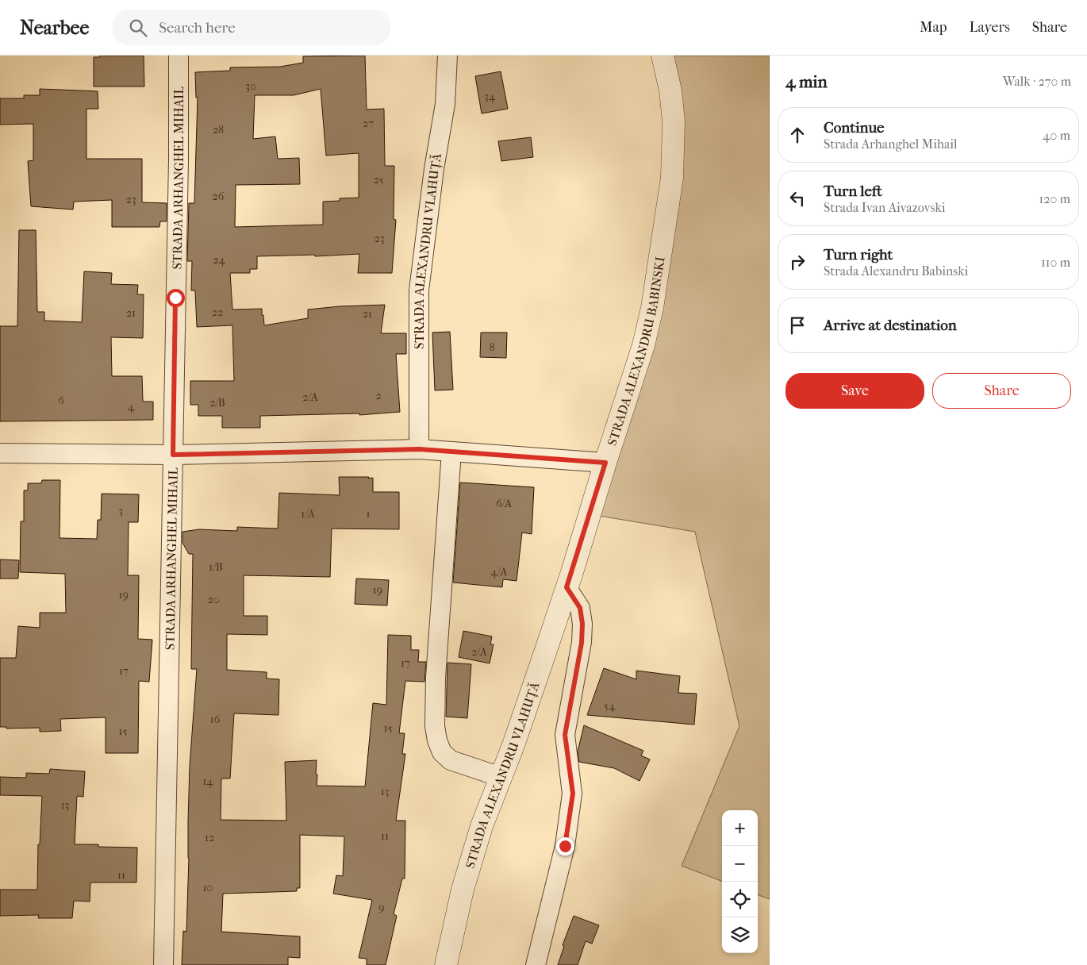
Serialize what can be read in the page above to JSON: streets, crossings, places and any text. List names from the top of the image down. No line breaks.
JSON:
{"streets":{"street":["STRADA ARHANGHEL MIHAIL","STRADA АLEXANDRU VLAHUȚĂ","STRADA ALEXANDRU BABINSKI"]},"crossings":[["STRADA АLEXANDRU VLAHUȚĂ","STRADA ALEXANDRU BABINSKI"]],"house_numbers":["30","34","27","28","25","26","23","23","24","22","21","21","8","2","2/A","6","2/B","4","6/A","3","1/A","1","1/B","4/A","19","19","20","2/A","17","17","54","16","15","15","14","13","13","11","12","11","10","9"],"page":{"header":"Nearbee","search":"Search here","nav":["Map","Layers","Share"],"heading":["4 min","Walk · 270 m"],"list":[["Continue","Strada Arhanghel Mihail","40 m"],["Turn left","Strada Ivan Aivazovski","120 m"],["Turn right","Strada Alexandru Babinski","110 m"],"Arrive at destination"],"buttons":["Save","Share"],"map_buttons":["+","−"]}}
